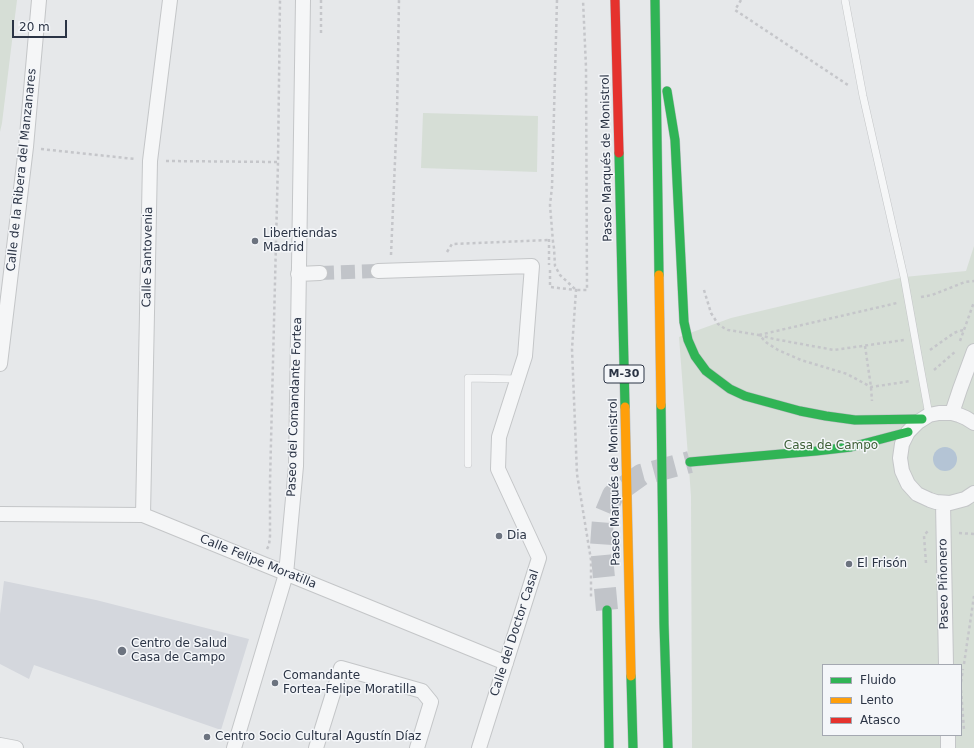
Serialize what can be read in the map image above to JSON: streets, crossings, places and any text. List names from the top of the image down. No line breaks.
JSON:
{"streets":{"highway":["Paseo Marqués de Monistrol","M-30"],"street":["Calle de la Ribera del Manzanares","Calle Santovenia","Paseo del Comandante Fortea","Calle Felipe Moratilla","Paseo Piñonero","Calle del Doctor Casal"]},"crossings":[["Calle Santovenia","Calle Felipe Moratilla"],["Paseo del Comandante Fortea","Calle Felipe Moratilla"],["Calle Felipe Moratilla","Calle del Doctor Casal"]],"parks":["Casa de Campo"],"places":["Libertiendas Madrid","Dia","El Frisón","Centro de Salud Casa de Campo","Comandante Fortea-Felipe Moratilla","Centro Socio Cultural Agustín Díaz"],"legend":["Fluido","Lento","Atasco"],"scale_bar":"20 m"}
